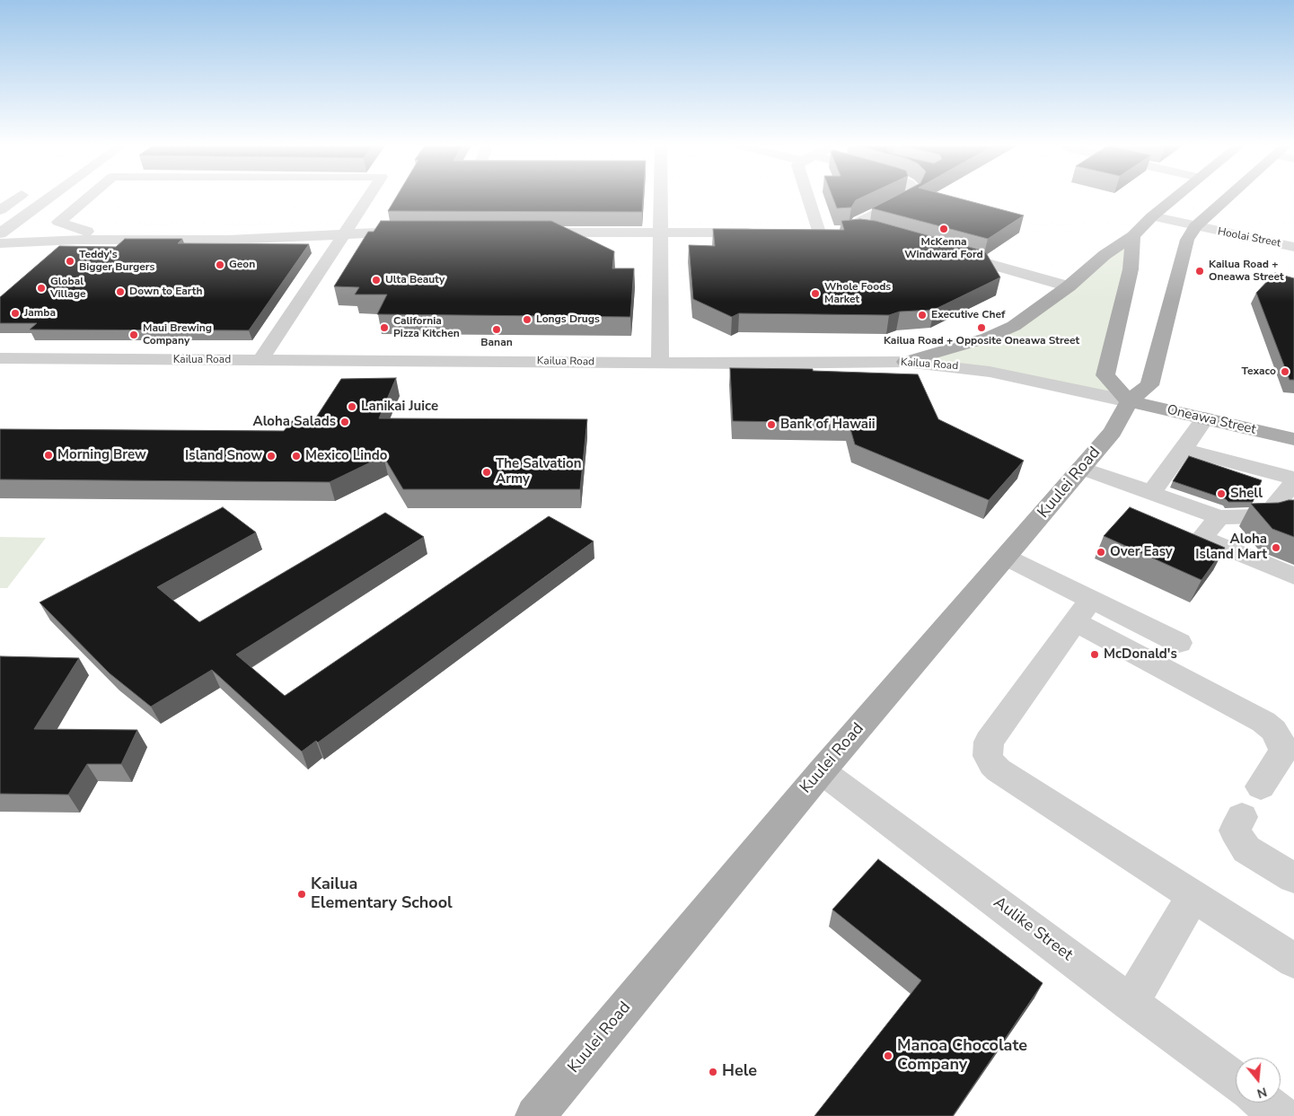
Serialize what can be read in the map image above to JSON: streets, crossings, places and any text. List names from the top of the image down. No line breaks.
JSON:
{"streets":{"main road":["Oneawa Street","Kuulei Road"],"street":["Hoolai Street","Kailua Road","Aulike Street"]},"crossings":[["Kailua Road","Oneawa Street"],["Kailua Road","Kuulei Road"],["Oneawa Street","Kuulei Road"],["Kuulei Road","Aulike Street"]],"places":["McKenna Windward Ford","Teddy's Bigger Burgers","Geon","Kailua Road + Oneawa Street","Ulta Beauty","Global Village","Down to Earth","Whole Foods Market","Jamba","Executive Chef","Longs Drugs","California Pizza Kitchen","Kailua Road + Opposite Oneawa Street","Banan","Maui Brewing Company","Texaco","Lanikai Juice","Aloha Salads","Bank of Hawaii","Morning Brew","Island Snow","Mexico Lindo","The Salvation Army","Shell","Aloha Island Mart","Over Easy","McDonald's","Kailua Elementary School","Manoa Chocolate Company","Hele"],"north":"bottom"}
